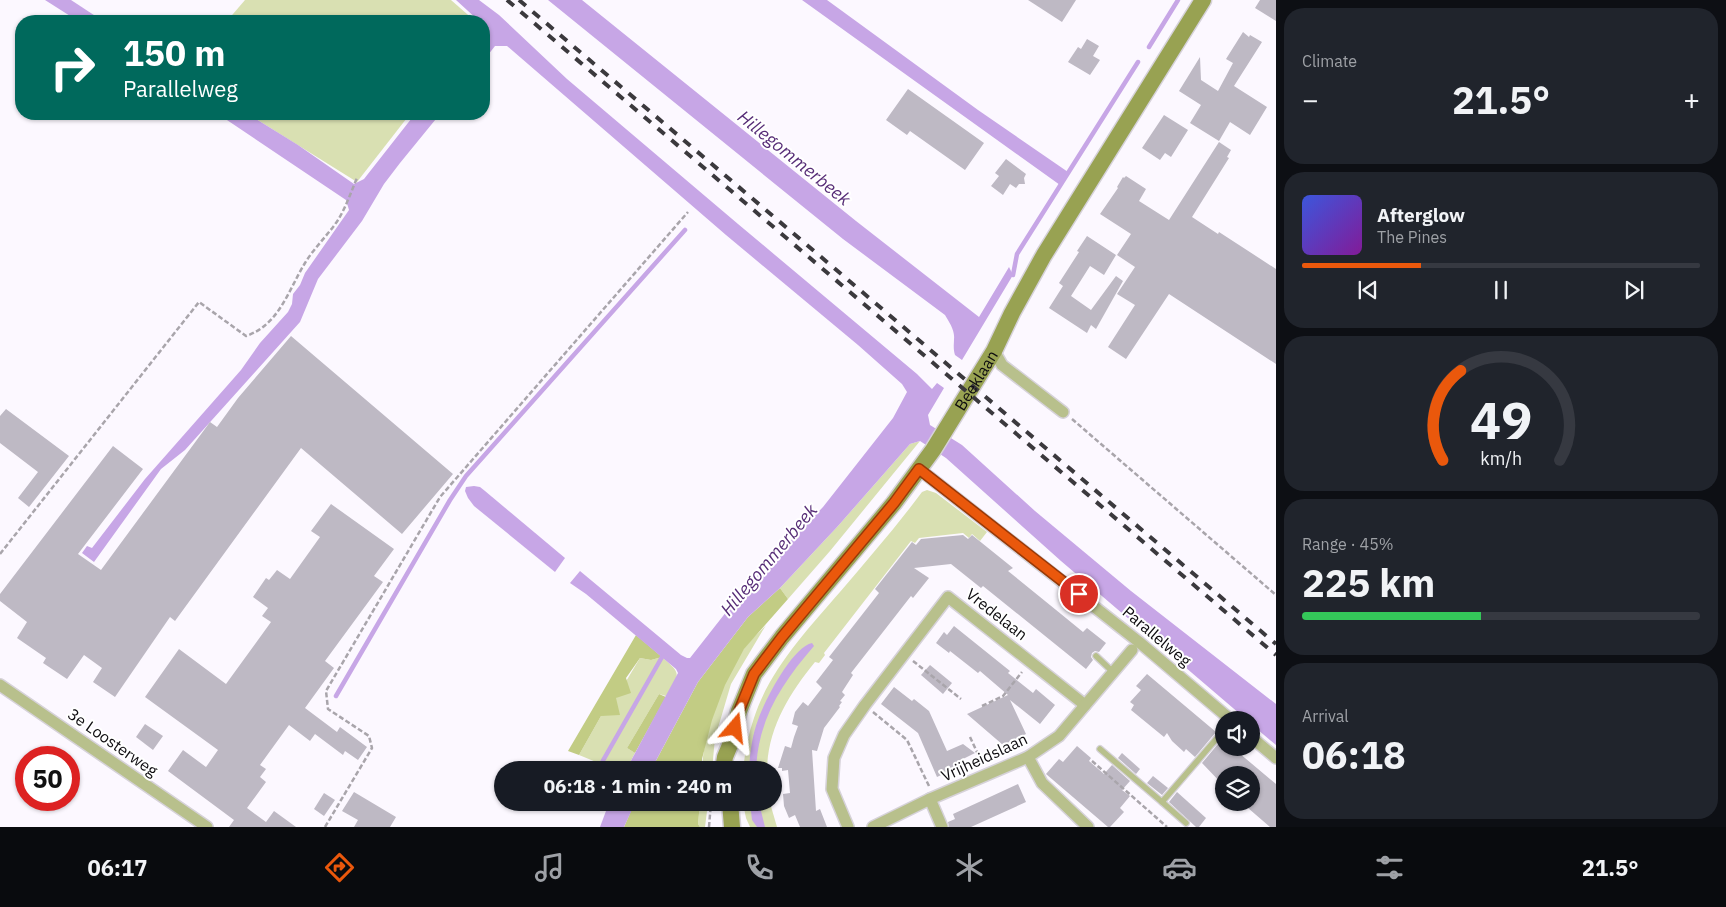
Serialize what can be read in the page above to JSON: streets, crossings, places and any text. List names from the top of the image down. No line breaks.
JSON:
{"streets":{"main road":["Beeklaan"],"street":["Vredelaan","Parallelweg","3e Loosterweg","Vrijheidslaan"]},"crossings":[["Beeklaan","Parallelweg"],["Vredelaan","Vrijheidslaan"]],"water":["Hillegommerbeek"],"page":{"tile":["Climate",["Range · 45%","225 km"],["Arrival","06:18"]],"turn":["150 m","Parallelweg"],"heat":["−","21.5°","+"],"song":["Afterglow","The Pines"],"limit":"50","trip":"06:18 · 1 min · 240 m","tabs":["06:17","21.5°"],"gauge":["49","km/h"]}}
